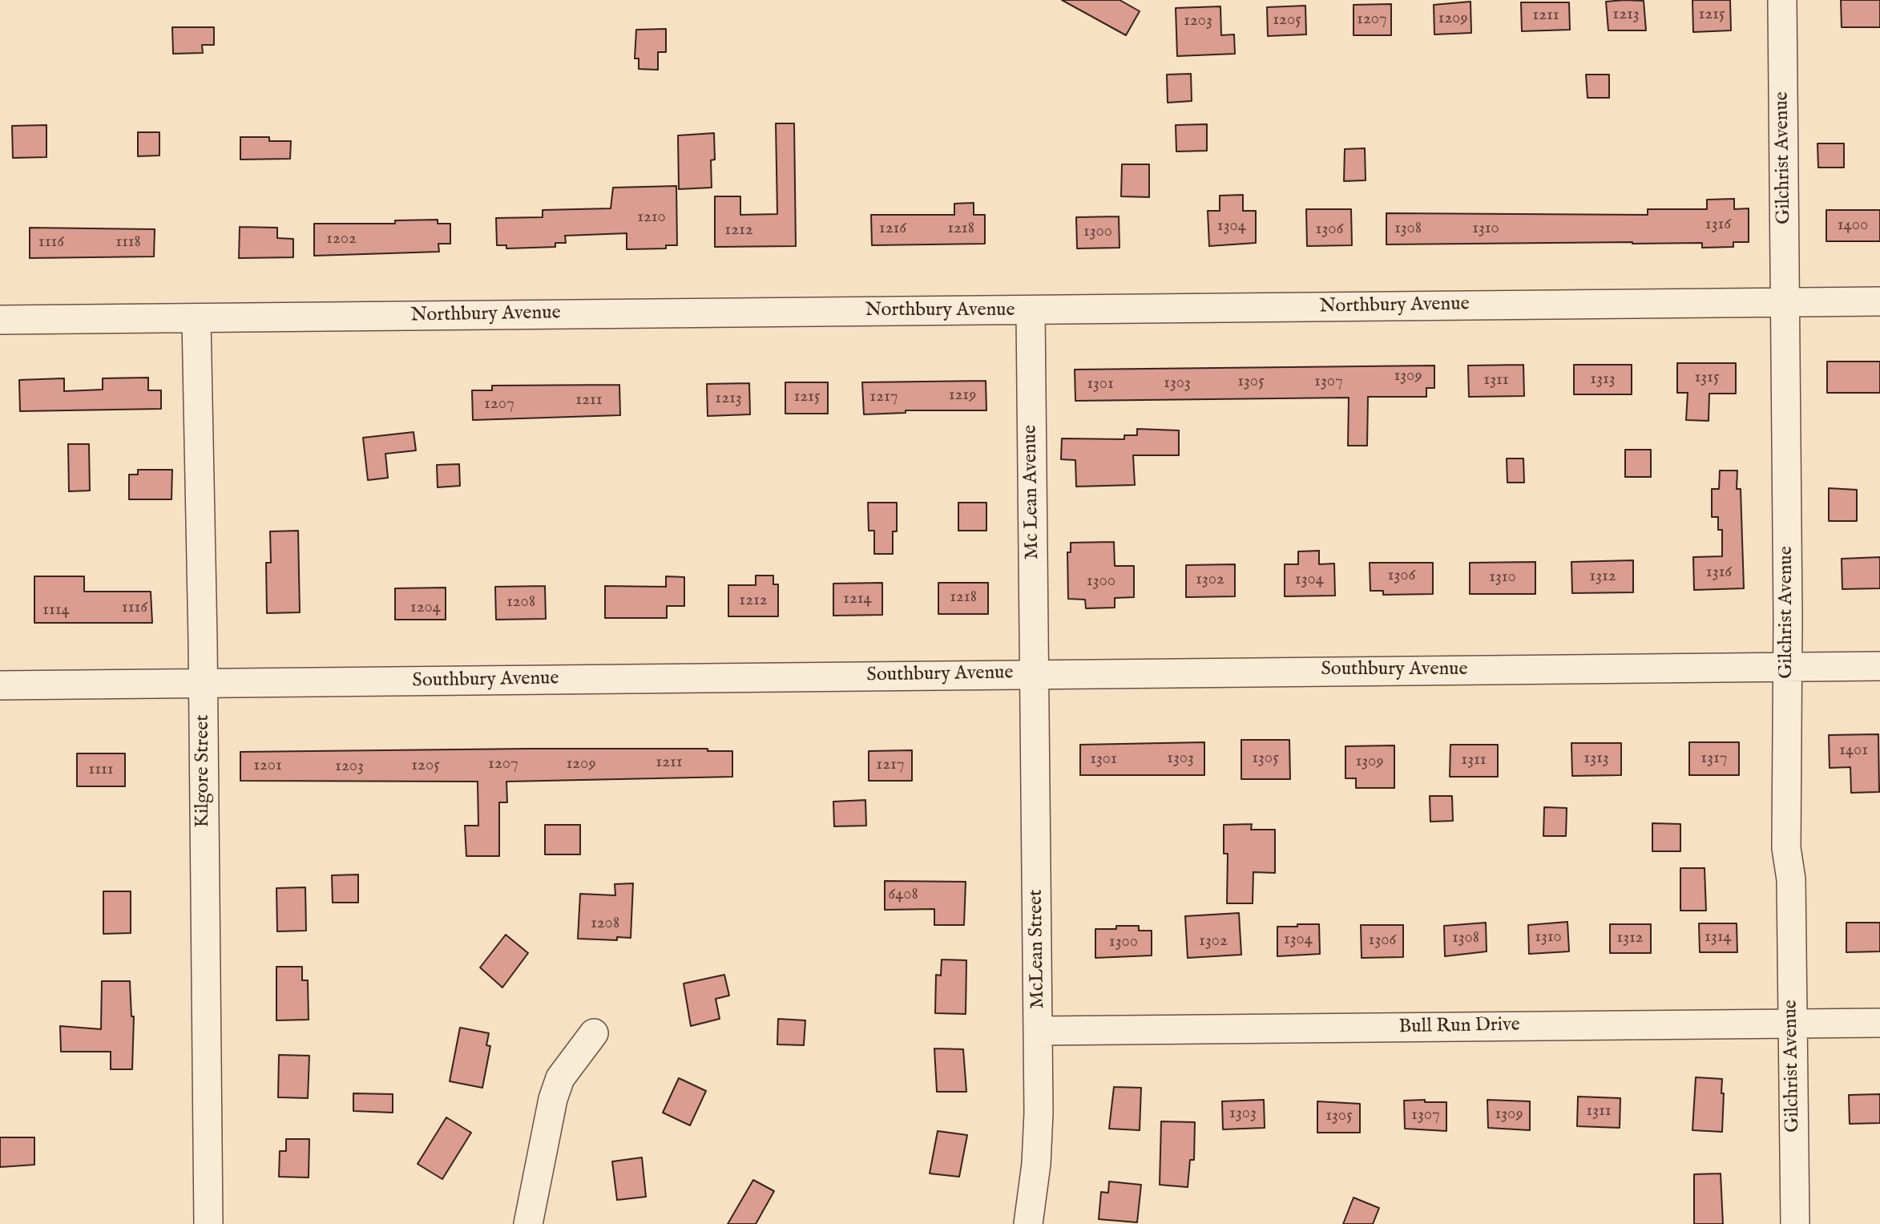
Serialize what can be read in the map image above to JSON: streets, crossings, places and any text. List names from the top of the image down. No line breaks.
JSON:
{"streets":{"street":["Gilchrist Avenue","Northbury Avenue","Mc Lean Avenue","Southbury Avenue","Kilgore Street","McLean Street","Bull Run Drive"]},"crossings":[["Gilchrist Avenue","Northbury Avenue"],["Gilchrist Avenue","Southbury Avenue"],["Gilchrist Avenue","Bull Run Drive"],["Northbury Avenue","Mc Lean Avenue"],["Northbury Avenue","Kilgore Street"],["Mc Lean Avenue","Southbury Avenue"],["Mc Lean Avenue","McLean Street"],["Southbury Avenue","Kilgore Street"],["Southbury Avenue","McLean Street"],["McLean Street","Bull Run Drive"]],"house_numbers":["1213","1215","1211","1209","1207","1205","1203","1210","1316","1400","1304","1216","1218","1308","1310","1306","1212","1300","1202","1116","1118","1309","1315","1313","1311","1305","1307","1303","1301","1219","1215","1217","1213","1211","1207","1316","1306","1312","1310","1302","1304","1300","1218","1214","1212","1208","1116","1204","1114","1401","1303","1305","1313","1317","1301","1311","1309","1211","1207","1209","1217","1201","1205","1203","1111","6408","1208","1310","1314","1308","1312","1304","1306","1302","1300","1311","1303","1309","1307","1305"]}
